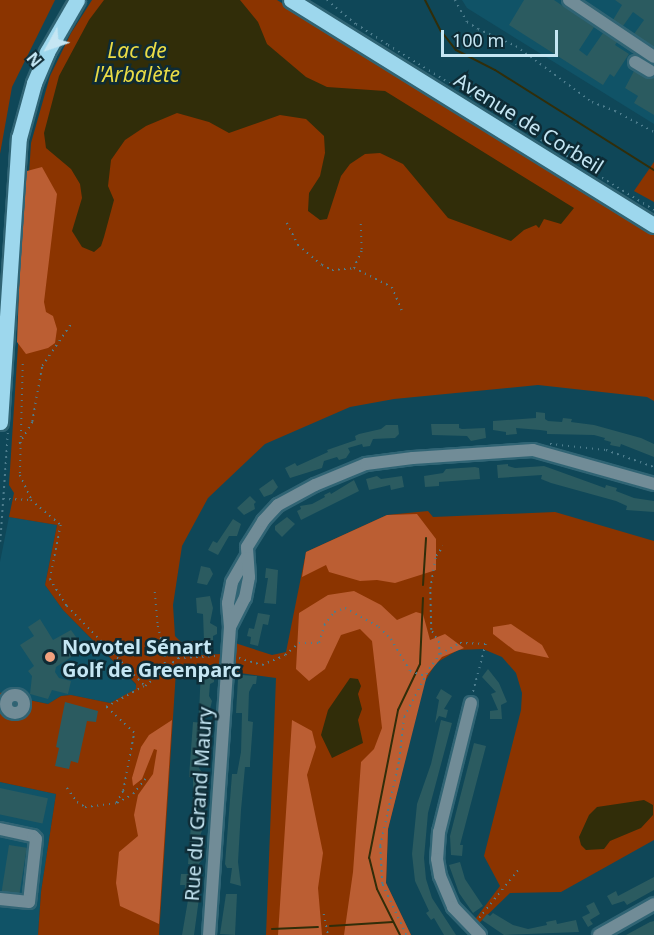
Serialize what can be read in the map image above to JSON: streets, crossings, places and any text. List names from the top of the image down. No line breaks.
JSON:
{"streets":{"main road":["Avenue de Corbeil"],"street":["Rue du Grand Maury"]},"water":["Lac de l'Arbalète"],"places":["Novotel Sénart Golf de Greenparc"],"scale_bar":"100 m","north":"bottom left"}
